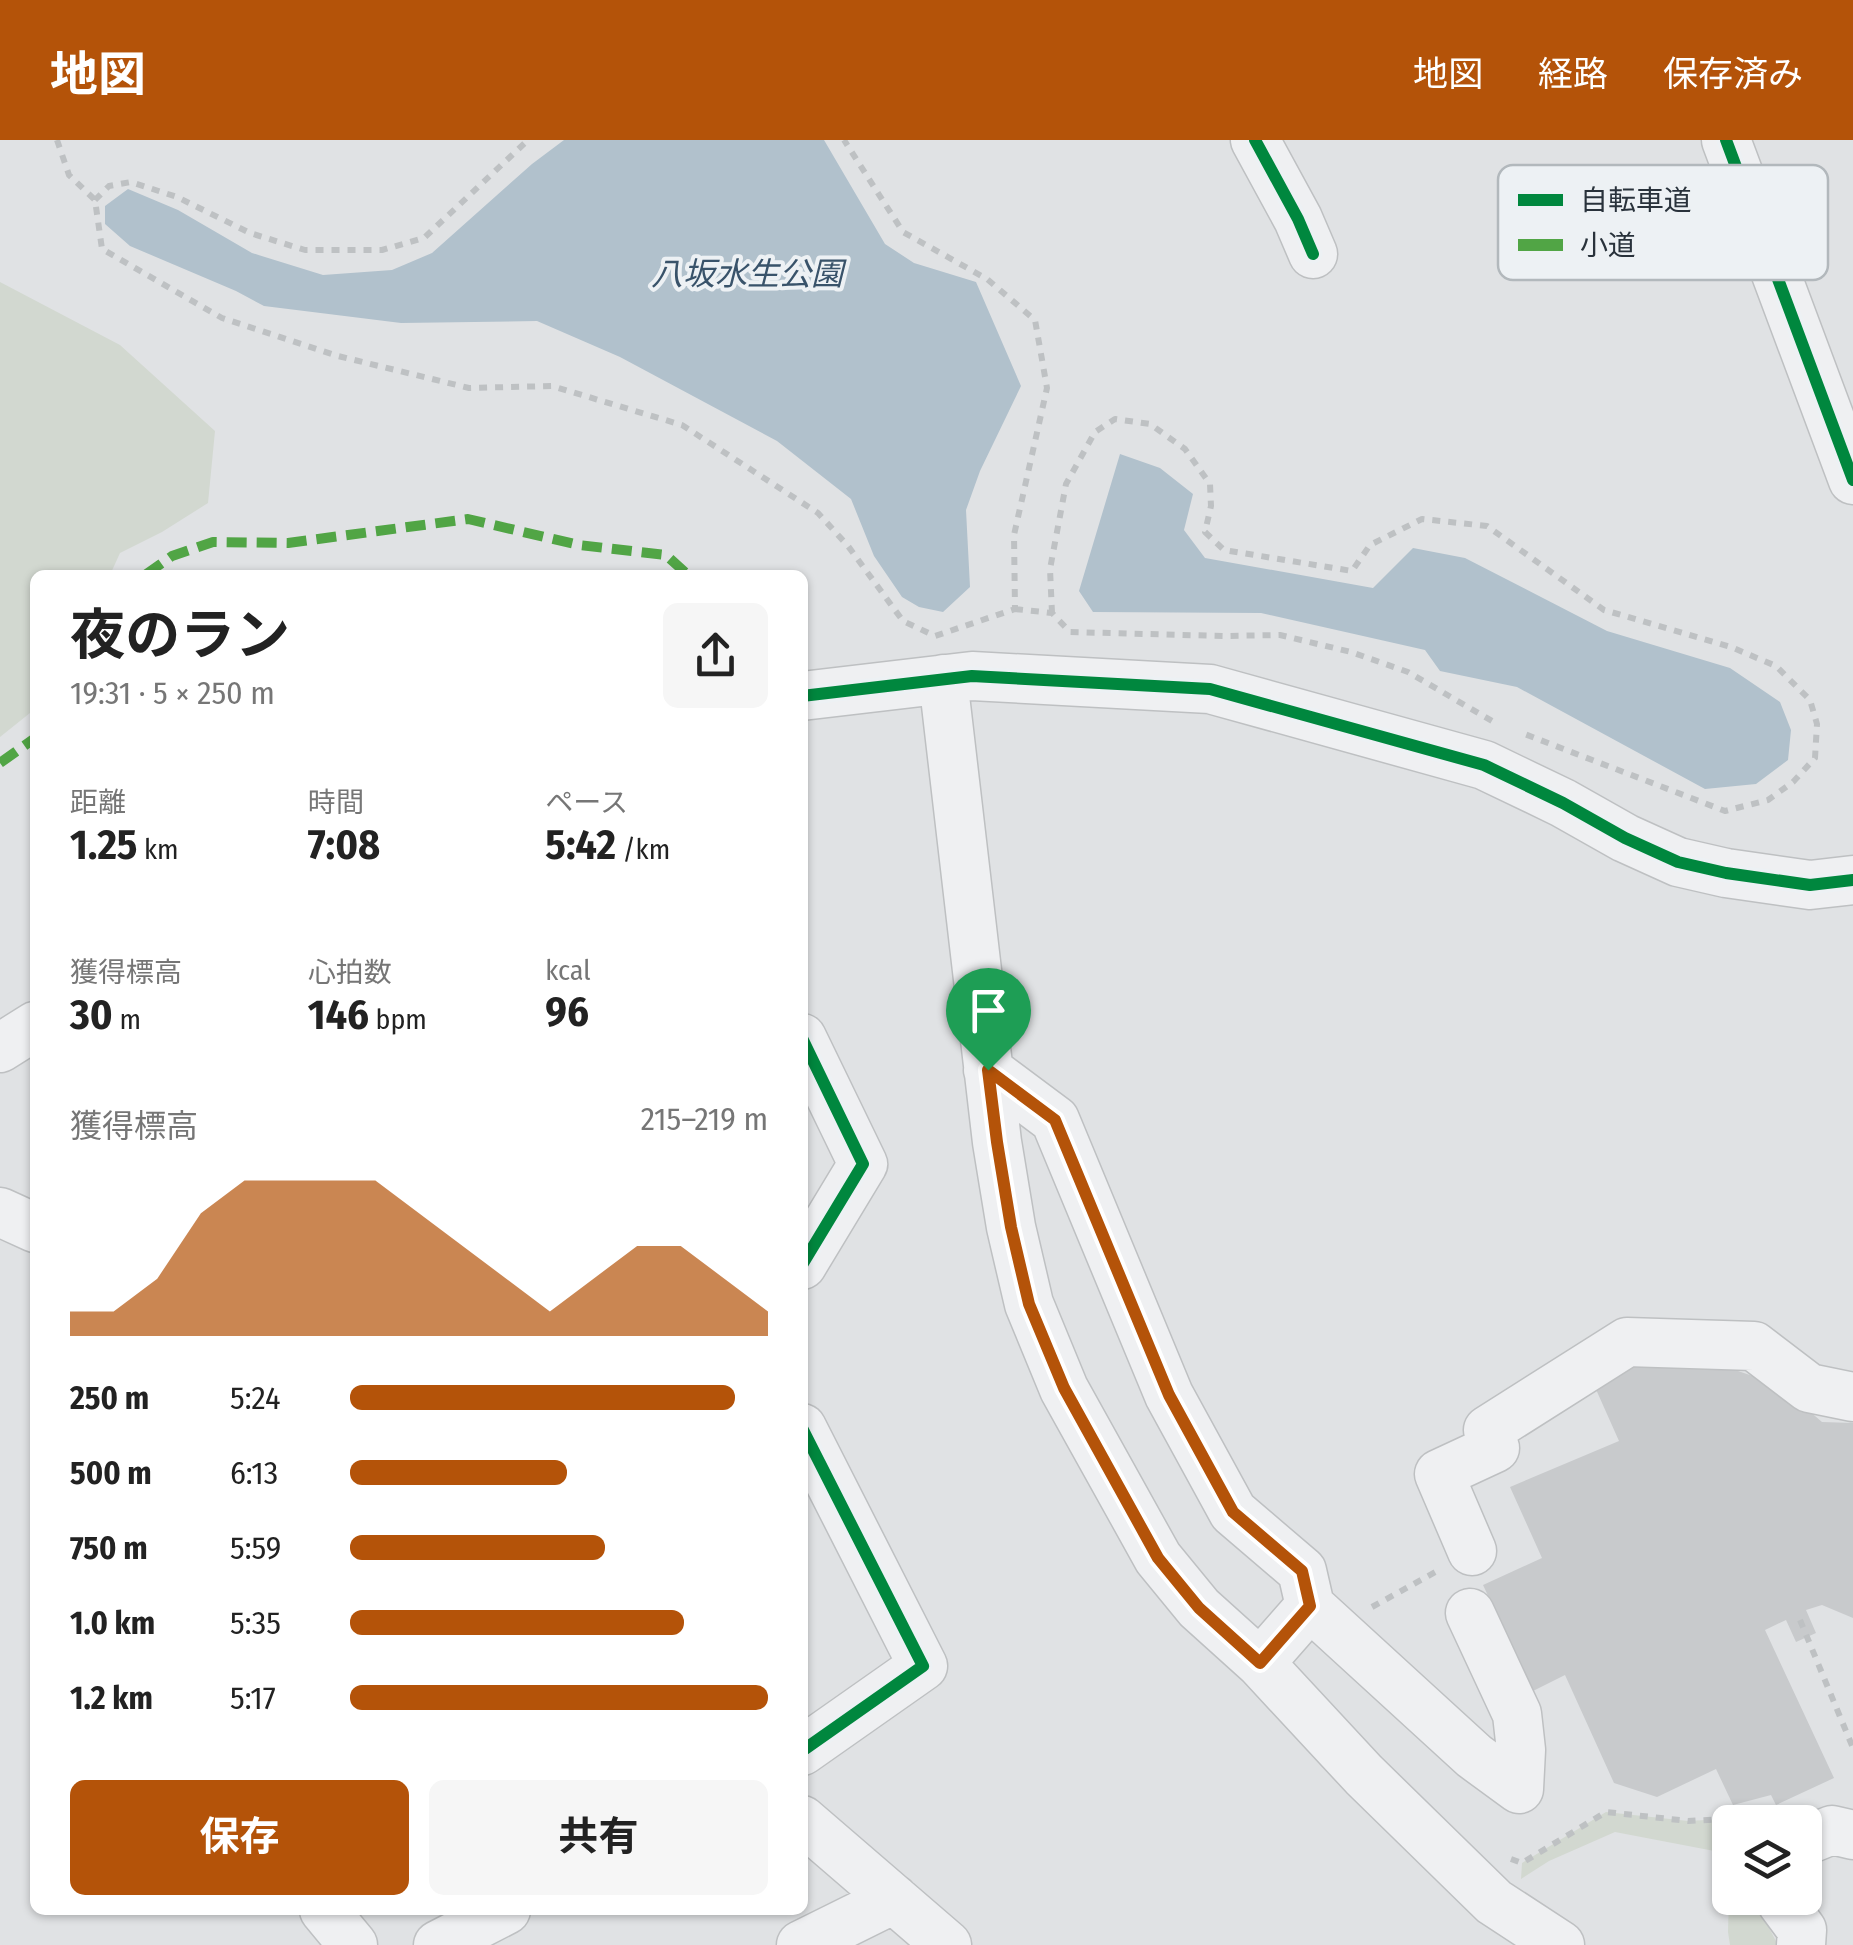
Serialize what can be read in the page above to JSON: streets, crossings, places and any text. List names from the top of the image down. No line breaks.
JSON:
{"water":["八坂水生公園"],"legend":["自転車道","小道"],"page":{"header":"地図","nav":["地図","経路","保存済み"],"heading":["夜のラン","19:31 · 5 × 250 m"],"stats":[["距離","1.25 km"],["時間","7:08"],["ペース","5:42 /km"],["獲得標高","30 m"],["心拍数","146 bpm"],["kcal","96"]],"chart":["獲得標高","215–219 m"],"list":[{"name":"250 m","note":"5:24"},{"name":"500 m","note":"6:13"},{"name":"750 m","note":"5:59"},{"name":"1.0 km","note":"5:35"},{"name":"1.2 km","note":"5:17"}],"buttons":["保存","共有"]}}
